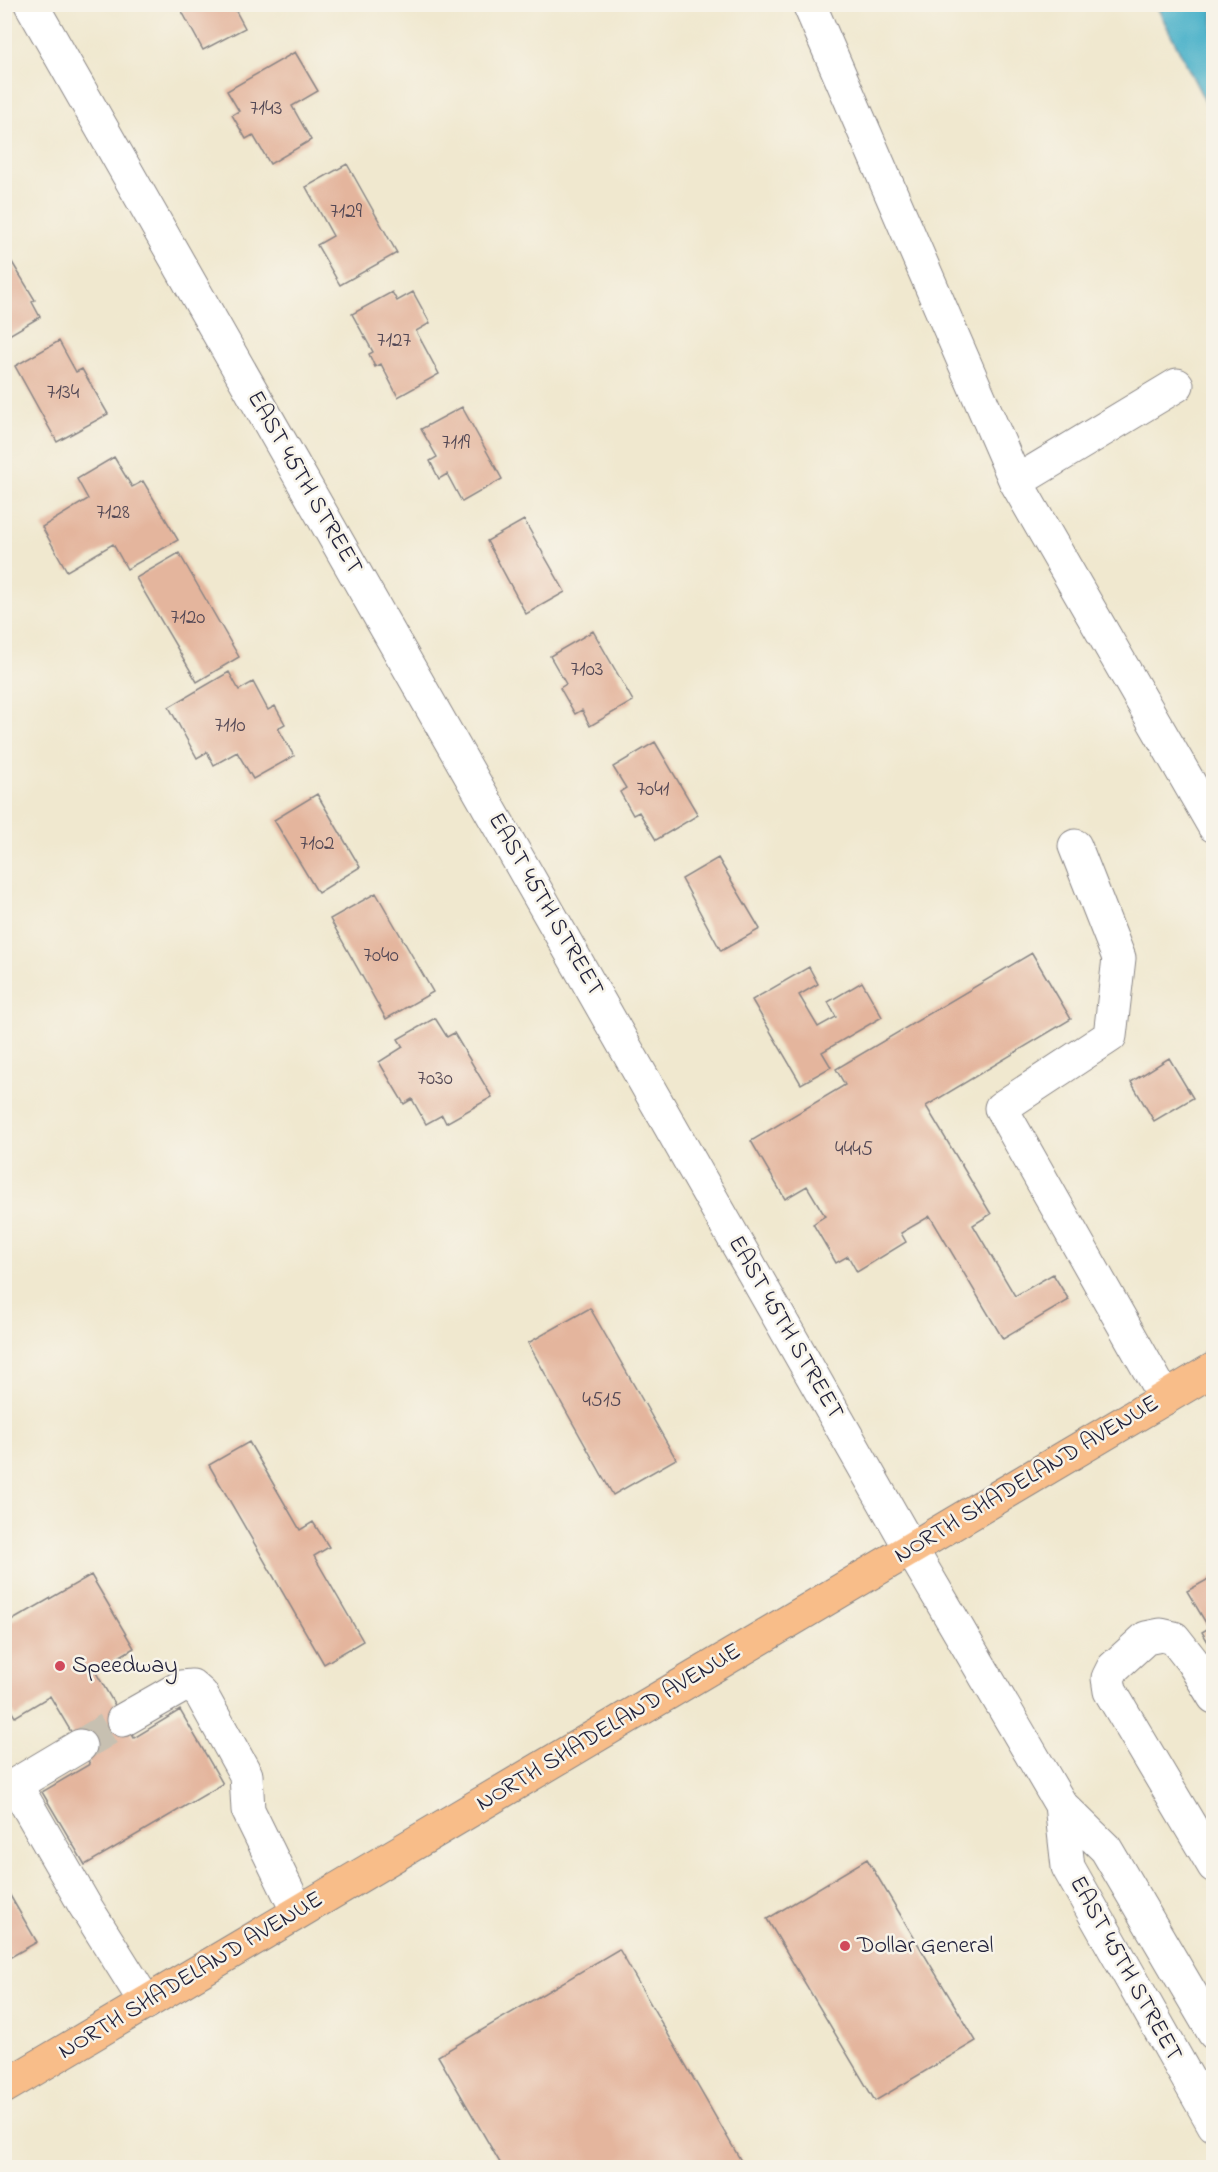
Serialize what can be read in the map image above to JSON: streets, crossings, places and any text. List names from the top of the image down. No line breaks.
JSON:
{"streets":{"main road":["NORTH SHADELAND AVENUE"],"street":["EAST 45TH STREET"]},"crossings":[["EAST 45TH STREET","NORTH SHADELAND AVENUE"]],"places":["Speedway","Dollar General"],"house_numbers":["7143","7129","7127","7134","7119","7128","7120","7103","7110","7041","7102","7040","7030","4445","4515"]}
